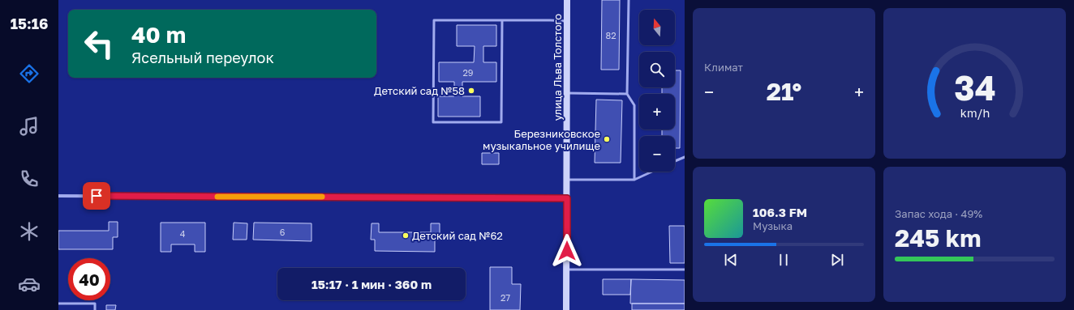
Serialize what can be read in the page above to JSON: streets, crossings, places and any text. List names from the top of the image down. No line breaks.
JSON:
{"streets":{"street":["улица Льва Толстого"]},"places":["Детский сад №58","Березниковское музыкальное училище","Детский сад №62"],"house_numbers":["82","29","6","4","27"],"north":"top","page":{"tabs":"15:16","tile":["Климат",["Запас хода · 49%","245 km"]],"map_buttons":["+","−"],"turn":["40 m","Ясельный переулок"],"heat":["−","21°","+"],"song":["106.3 FM","Музыка"],"limit":"40","trip":"15:17 · 1 мин · 360 m","gauge":["34","km/h"]}}
